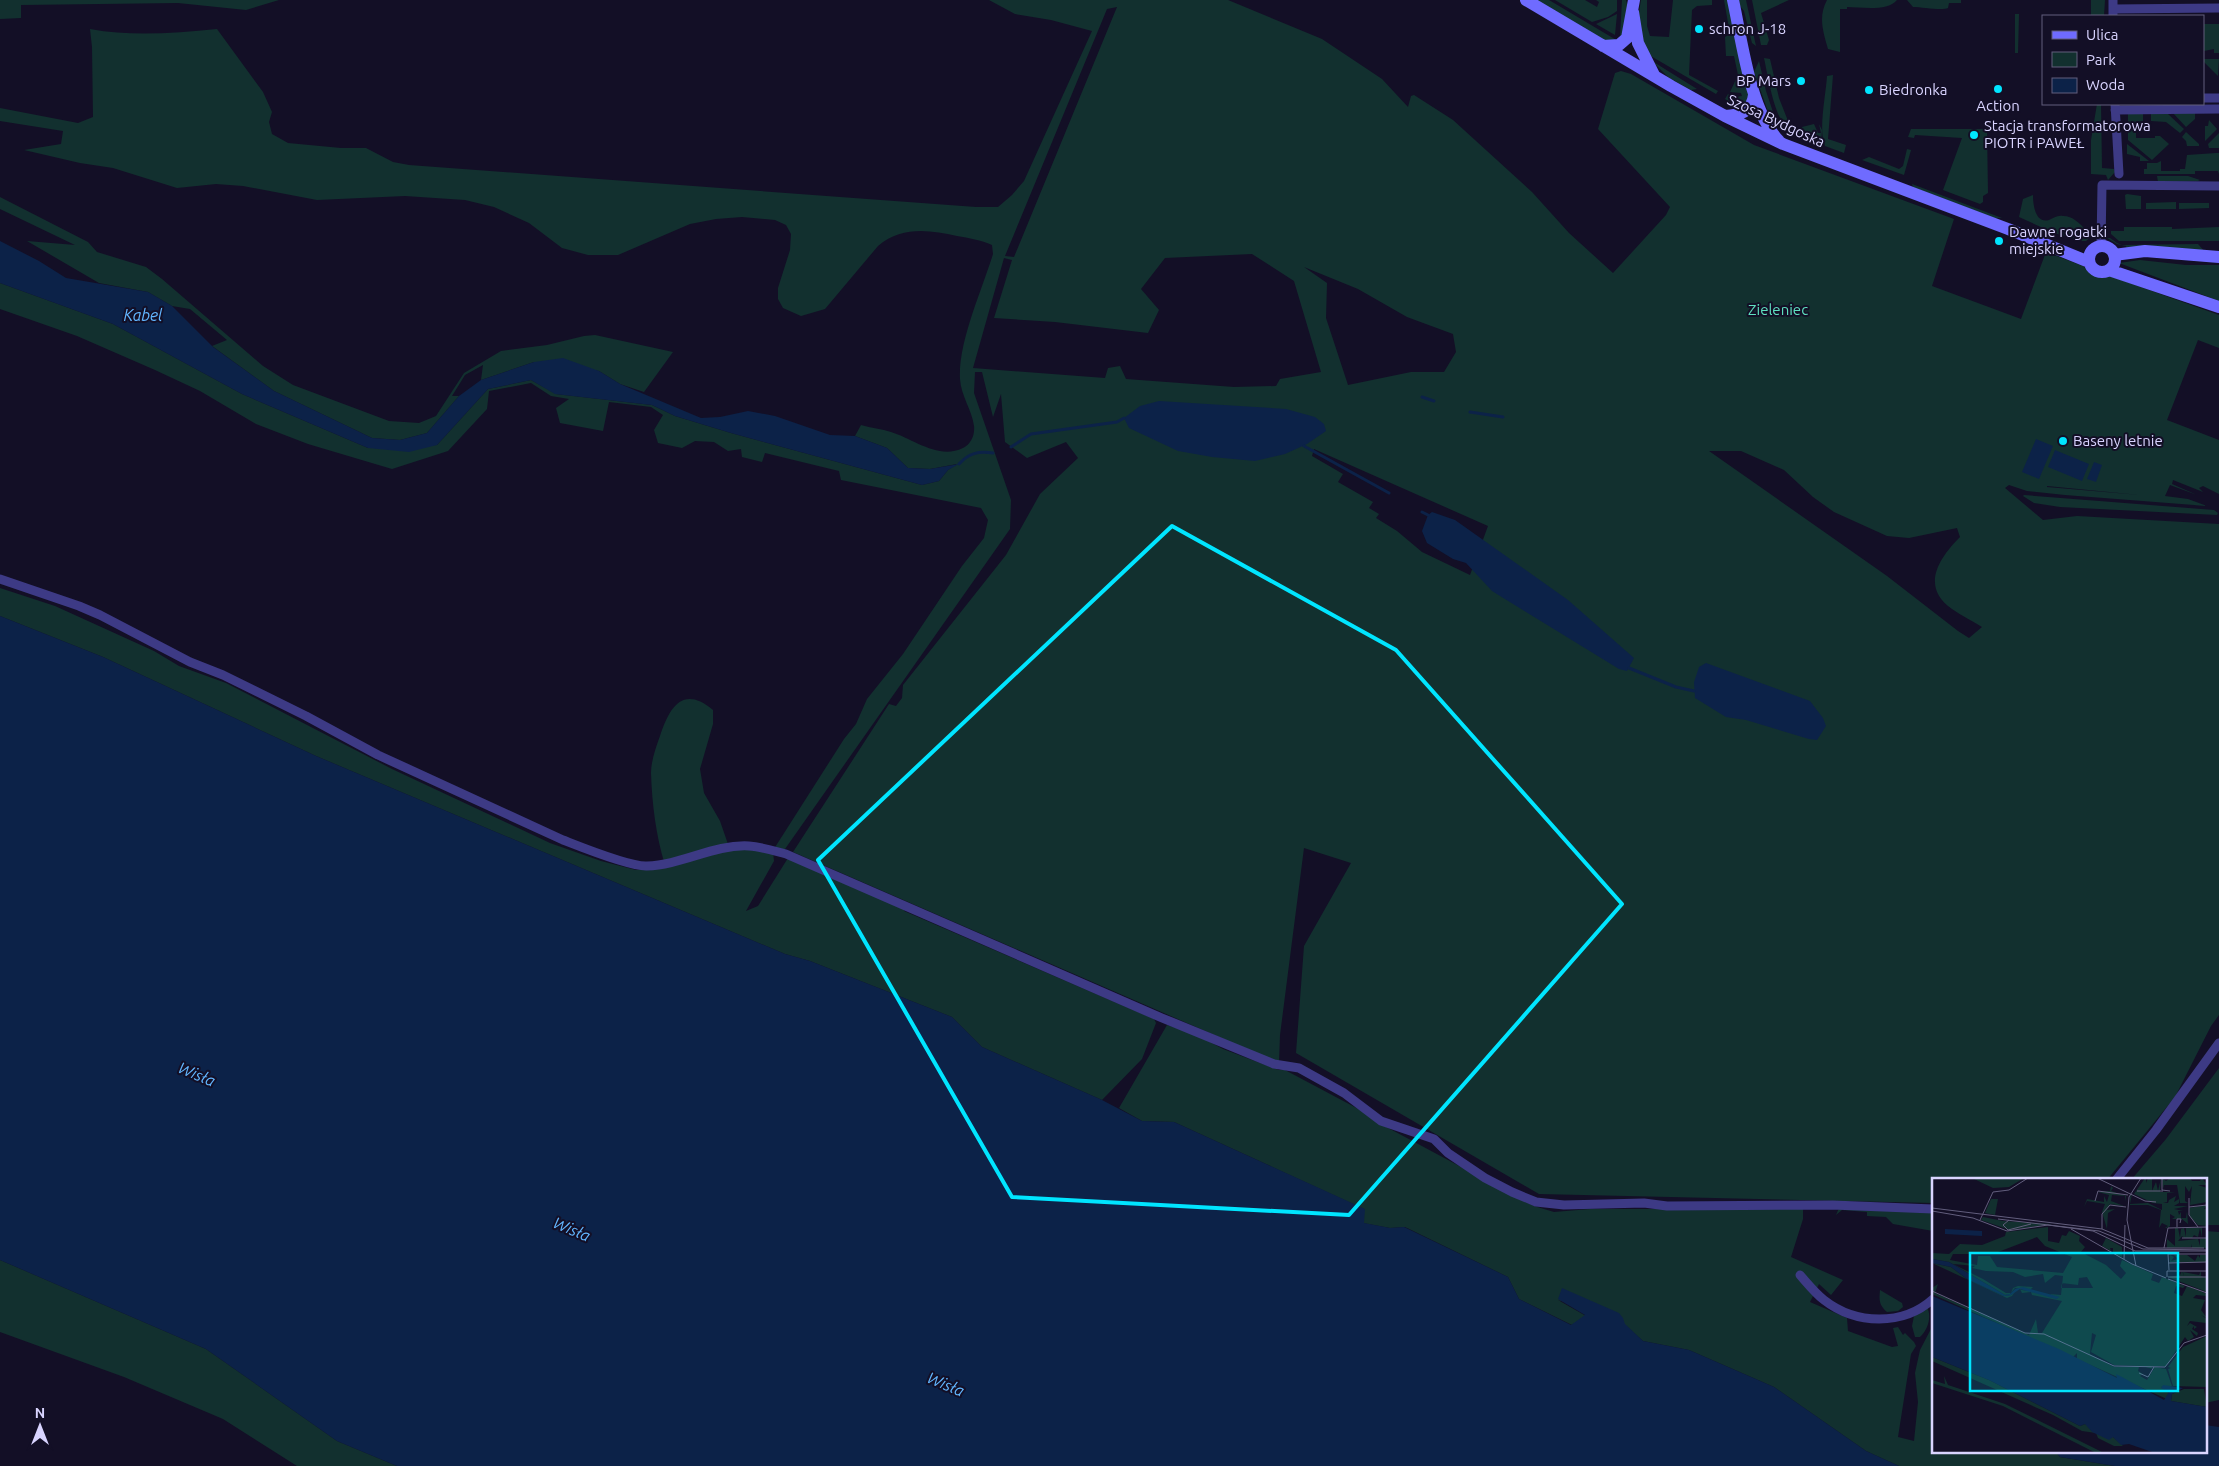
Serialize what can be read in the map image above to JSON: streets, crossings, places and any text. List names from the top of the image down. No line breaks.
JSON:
{"streets":{"street":["Szosa Bydgoska"]},"water":["Kabel","Wisła"],"parks":["Zieleniec"],"places":["schron J-18","BP Mars","Action","Biedronka","Stacja transformatorowa PIOTR i PAWEŁ","Dawne rogatki miejskie","Baseny letnie"],"legend":["Ulica","Park","Woda"],"north":"top"}
